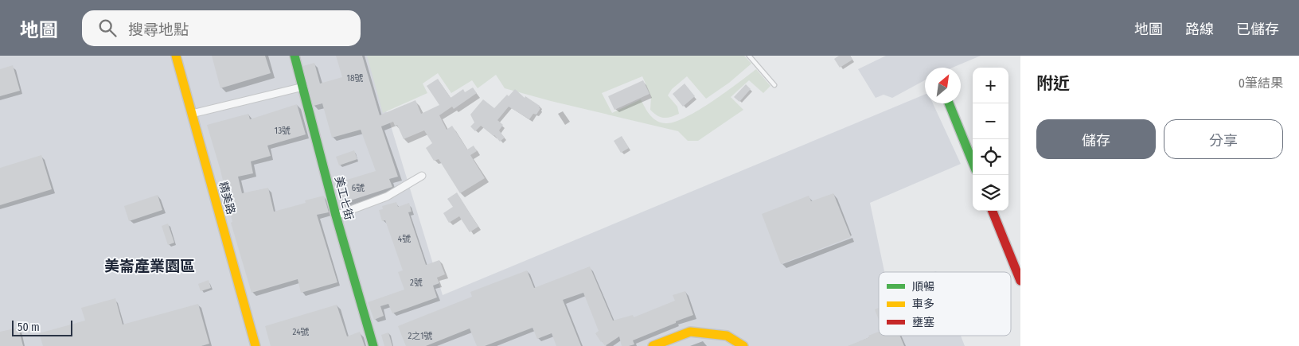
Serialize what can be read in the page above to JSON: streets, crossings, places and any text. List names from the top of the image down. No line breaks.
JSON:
{"streets":{"street":["精美路","美工七街"]},"districts":["美崙產業園區"],"house_numbers":["18號","13號","6號","4號","2號","24號","2之1號"],"legend":["順暢","車多","壅塞"],"scale_bar":"50 m","north":"top right","page":{"header":"地圖","search":"搜尋地點","nav":["地圖","路線","已儲存"],"heading":["附近","0筆結果"],"map_buttons":["+","−"],"buttons":["儲存","分享"],"scale":"50 m"}}
